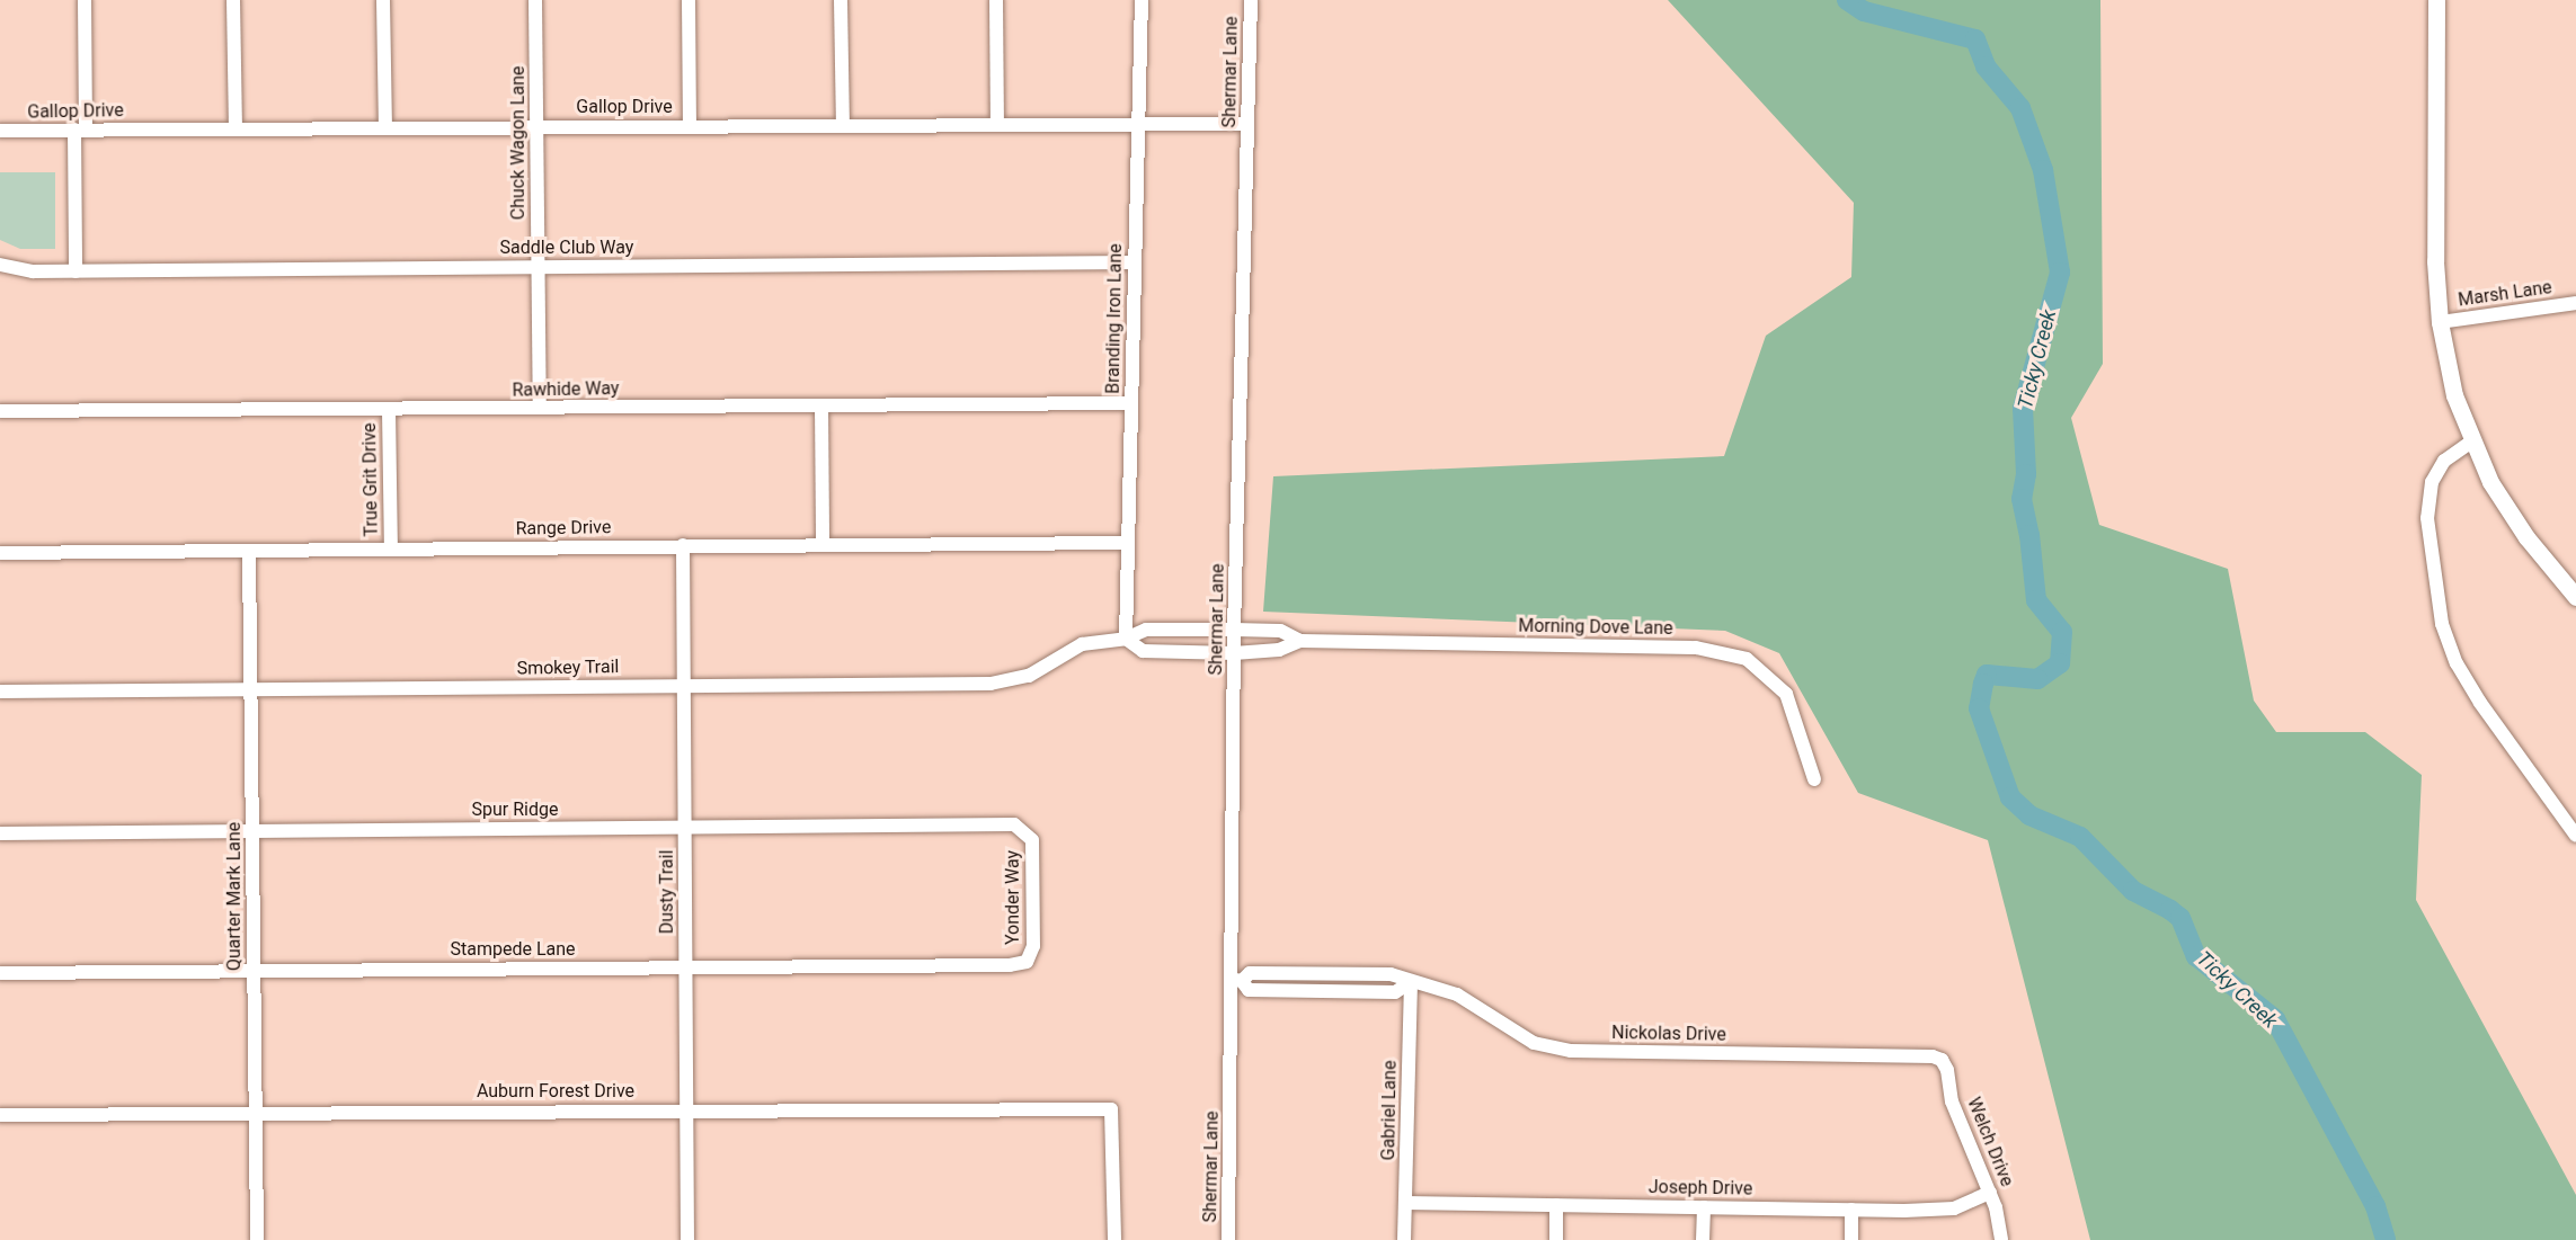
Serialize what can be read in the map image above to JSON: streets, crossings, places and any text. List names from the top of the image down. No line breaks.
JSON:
{"streets":{"street":["Shermar Lane","Gallop Drive","Chuck Wagon Lane","Saddle Club Way","Marsh Lane","Branding Iron Lane","Rawhide Way","True Grit Drive","Range Drive","Morning Dove Lane","Smokey Trail","Spur Ridge","Dusty Trail","Quarter Mark Lane","Yonder Way","Stampede Lane","Nickolas Drive","Auburn Forest Drive","Gabriel Lane","Welch Drive","Joseph Drive"]},"crossings":[["Shermar Lane","Gallop Drive"],["Shermar Lane","Morning Dove Lane"],["Shermar Lane","Smokey Trail"],["Gallop Drive","Chuck Wagon Lane"],["Gallop Drive","Branding Iron Lane"],["Chuck Wagon Lane","Saddle Club Way"],["Chuck Wagon Lane","Rawhide Way"],["Saddle Club Way","Branding Iron Lane"],["Branding Iron Lane","Rawhide Way"],["Branding Iron Lane","Range Drive"],["Branding Iron Lane","Smokey Trail"],["Rawhide Way","True Grit Drive"],["True Grit Drive","Range Drive"],["Range Drive","Dusty Trail"],["Range Drive","Quarter Mark Lane"],["Morning Dove Lane","Smokey Trail"],["Smokey Trail","Dusty Trail"],["Smokey Trail","Quarter Mark Lane"],["Spur Ridge","Dusty Trail"],["Spur Ridge","Quarter Mark Lane"],["Spur Ridge","Yonder Way"],["Dusty Trail","Stampede Lane"],["Dusty Trail","Auburn Forest Drive"],["Quarter Mark Lane","Stampede Lane"],["Quarter Mark Lane","Auburn Forest Drive"],["Yonder Way","Stampede Lane"],["Nickolas Drive","Gabriel Lane"],["Nickolas Drive","Welch Drive"],["Gabriel Lane","Joseph Drive"],["Welch Drive","Joseph Drive"]],"water":["Ticky Creek"]}
